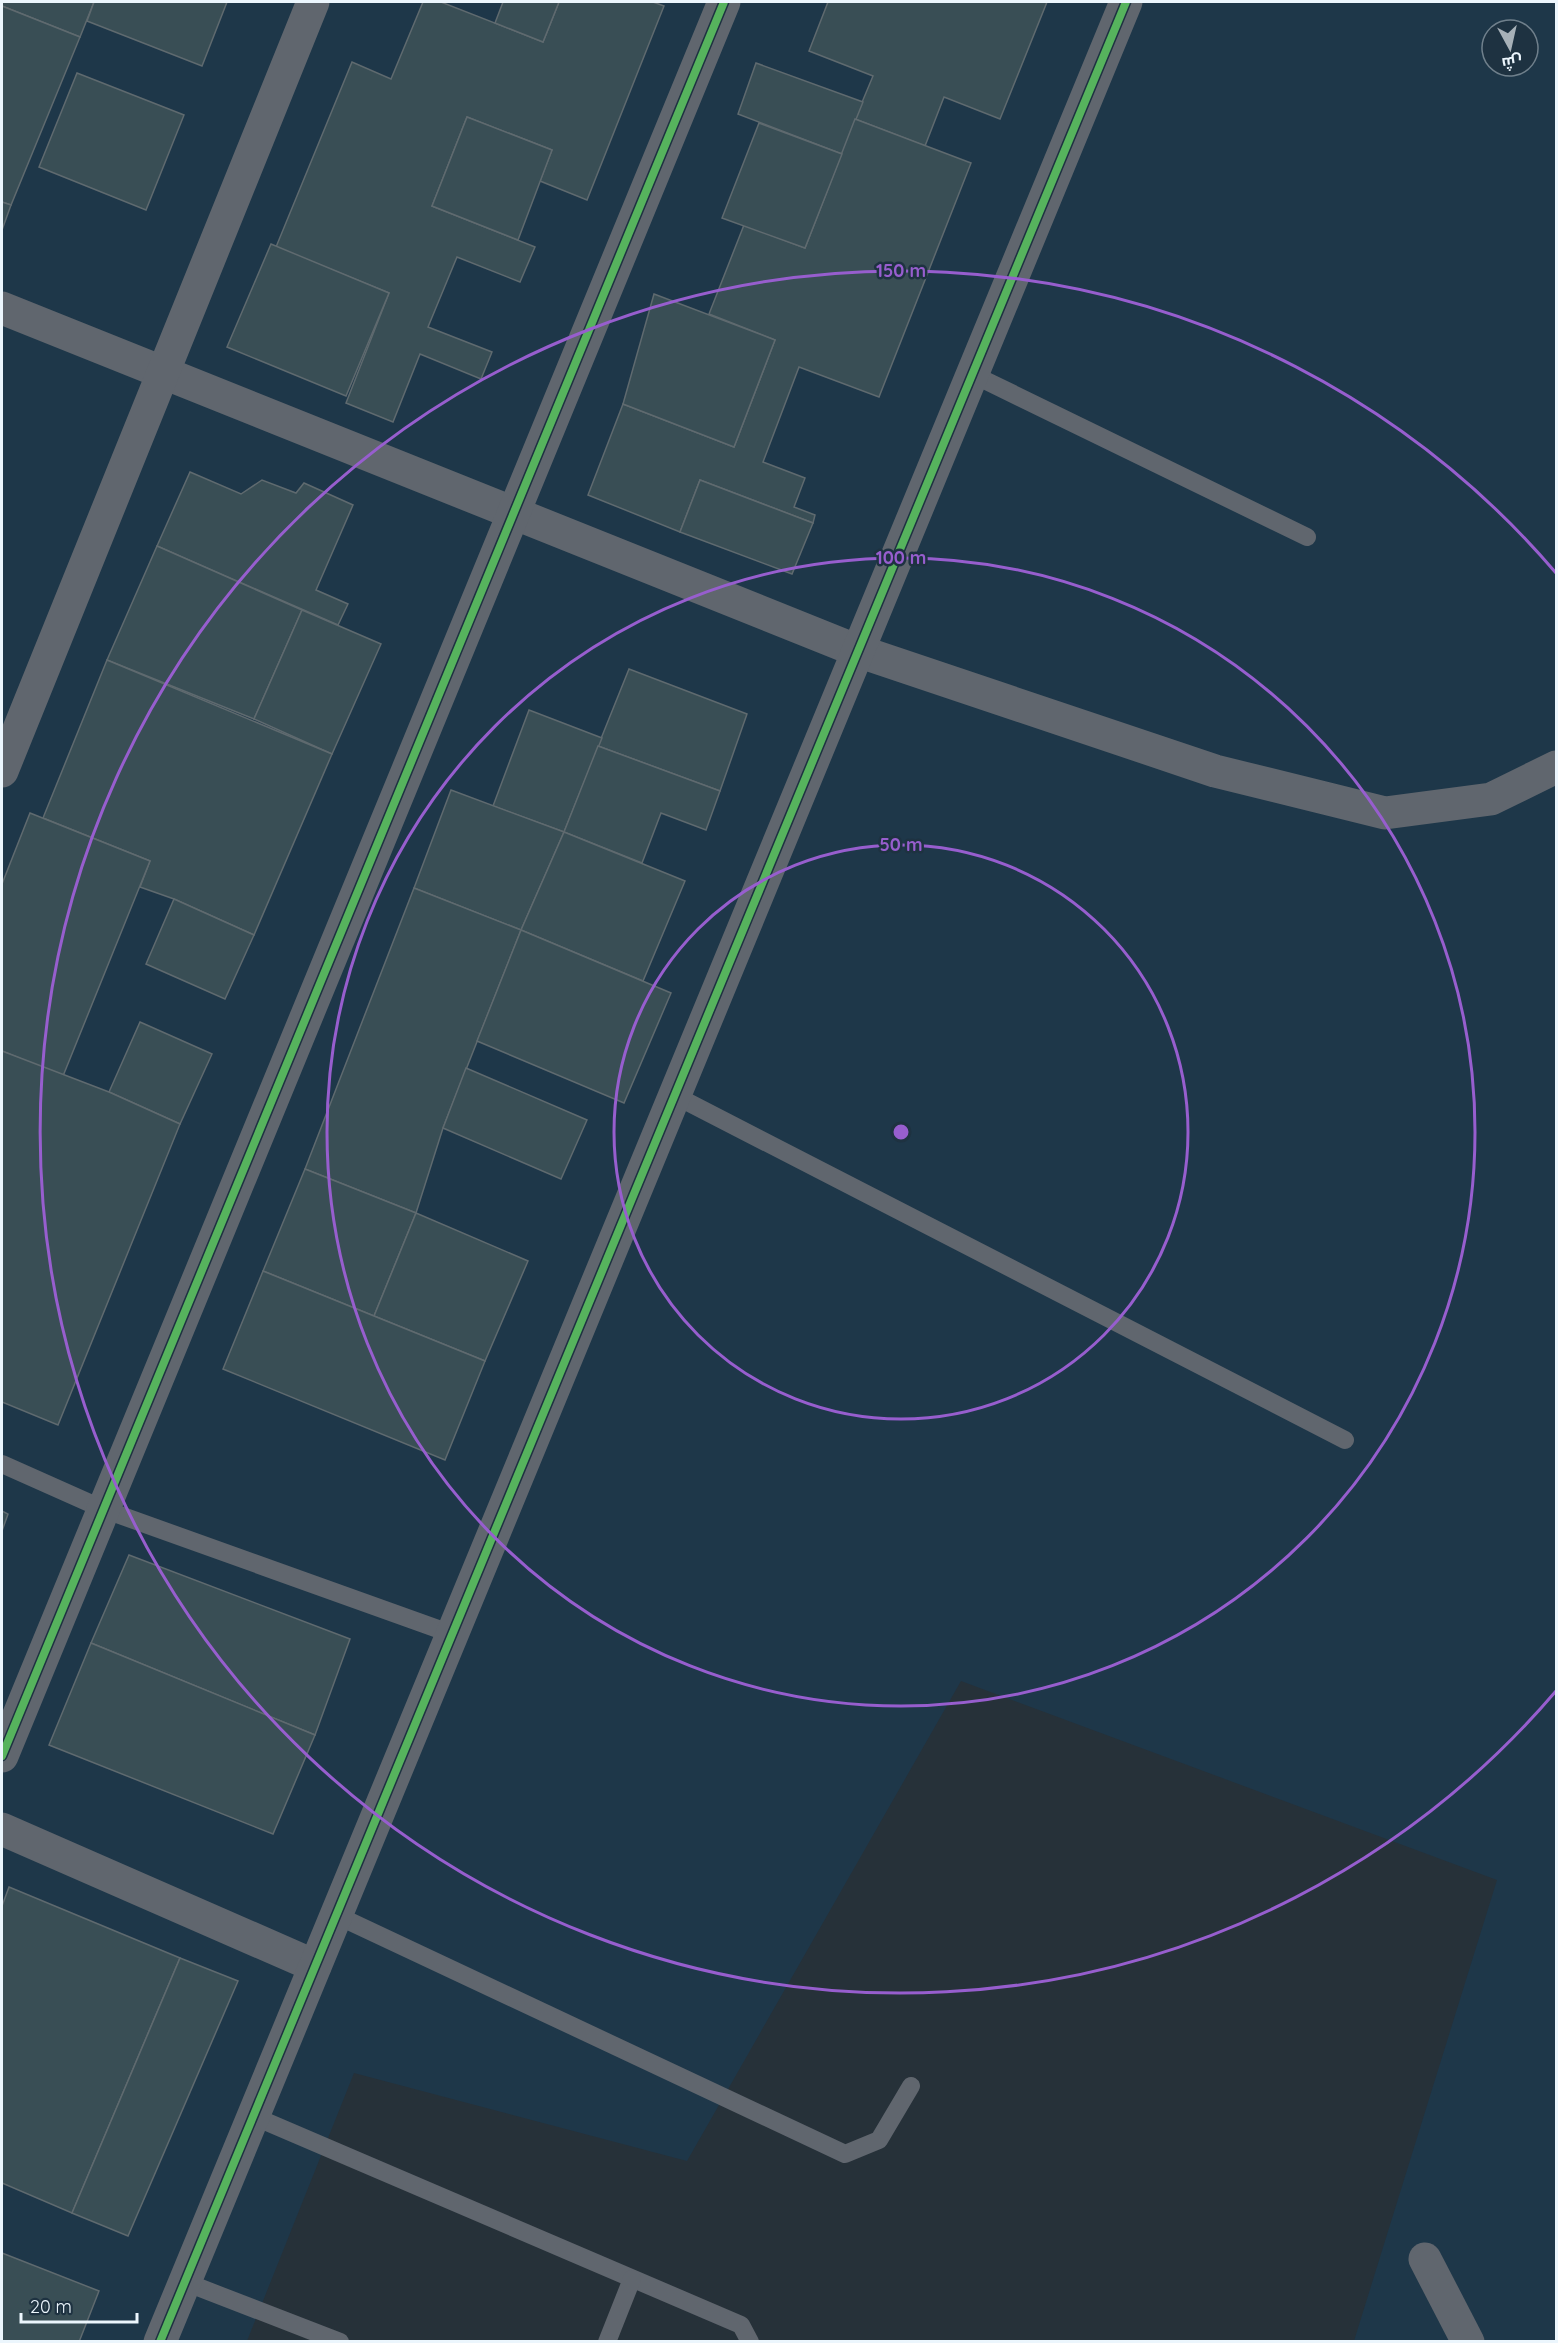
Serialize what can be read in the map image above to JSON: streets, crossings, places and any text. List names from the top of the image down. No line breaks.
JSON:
{"scale_bar":"20 m","north":"bottom","rings":["150 m","100 m","50 m"]}
